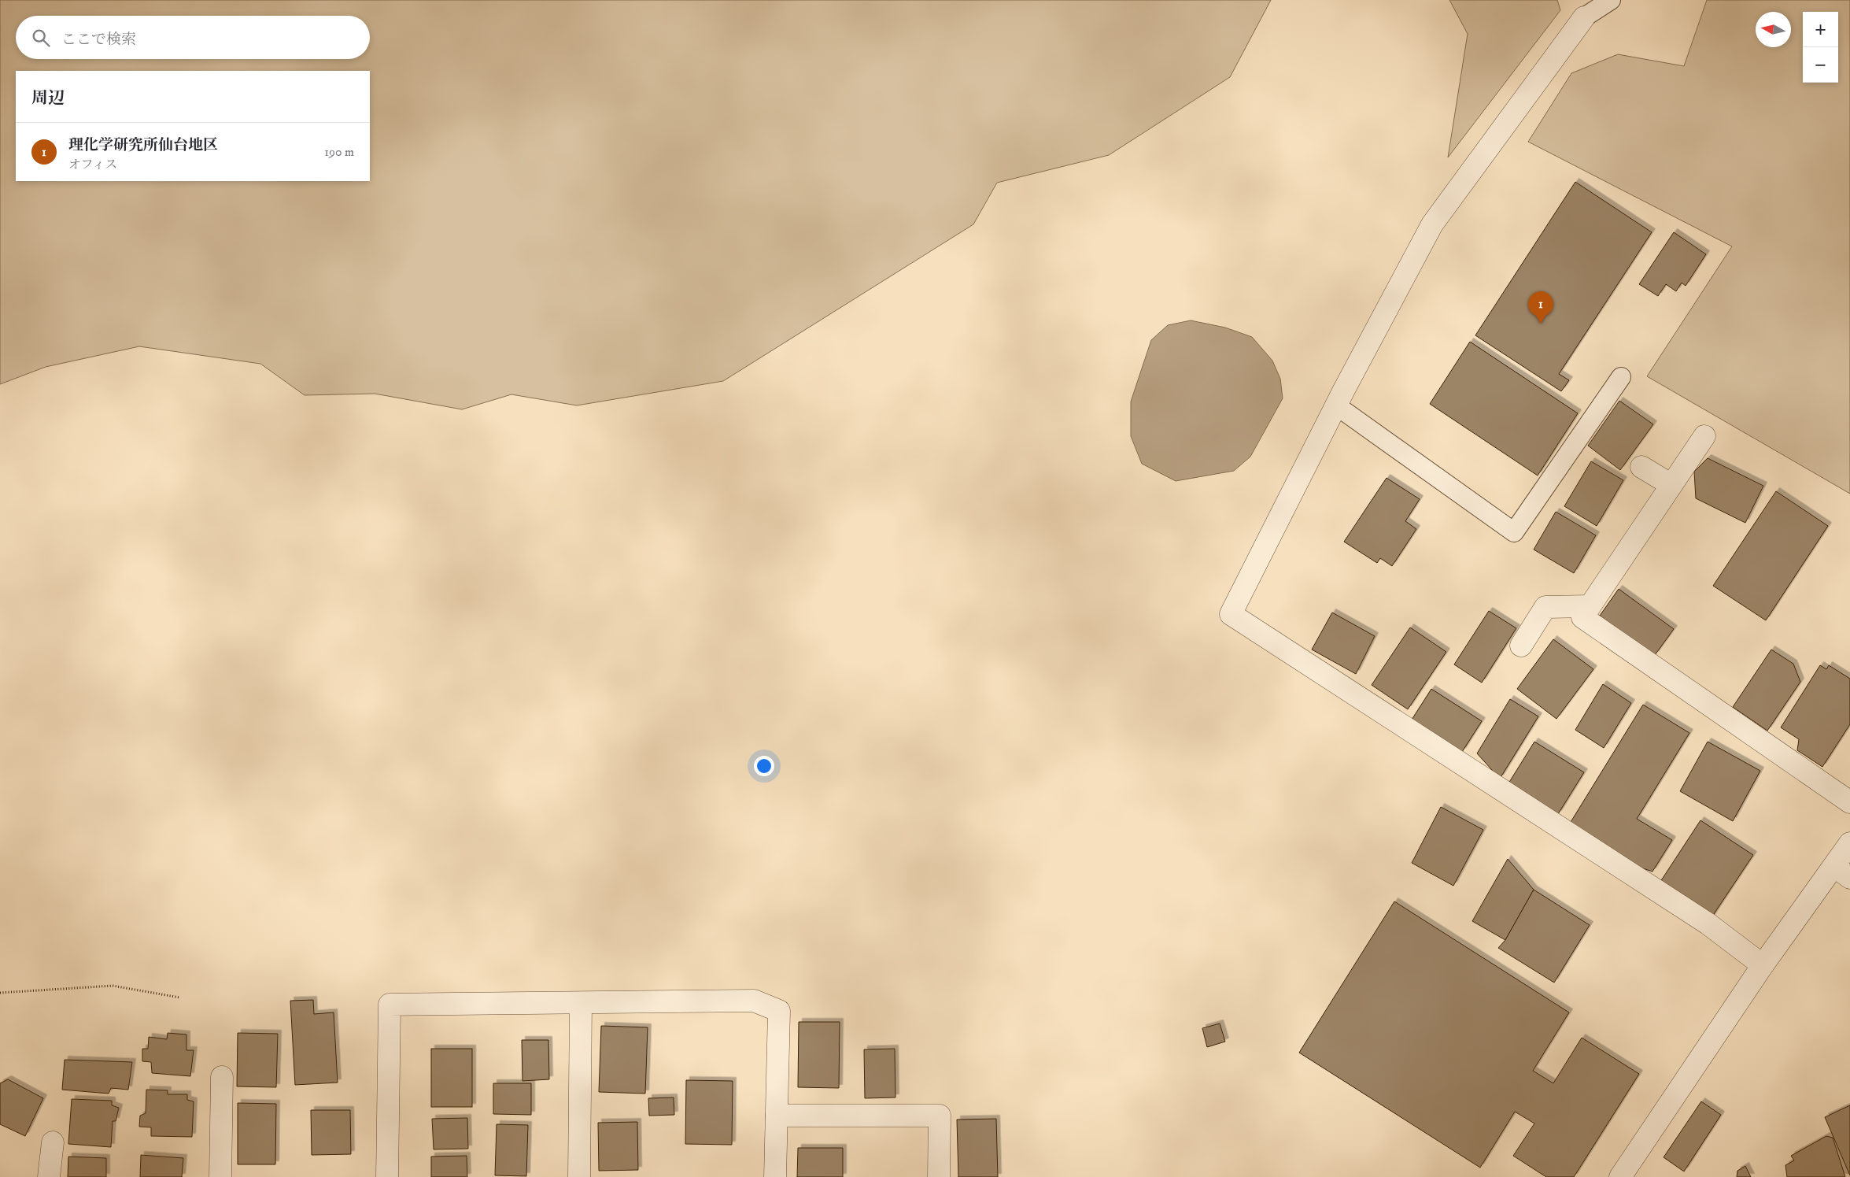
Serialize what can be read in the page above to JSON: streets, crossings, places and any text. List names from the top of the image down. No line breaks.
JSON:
{"north":"left","page":{"map_buttons":["+","−"],"search":"ここで検索","heading":"周辺","list":[{"mark":"1","name":"理化学研究所仙台地区","note":"オフィス","value":"190 m"}],"pins":"1"}}
